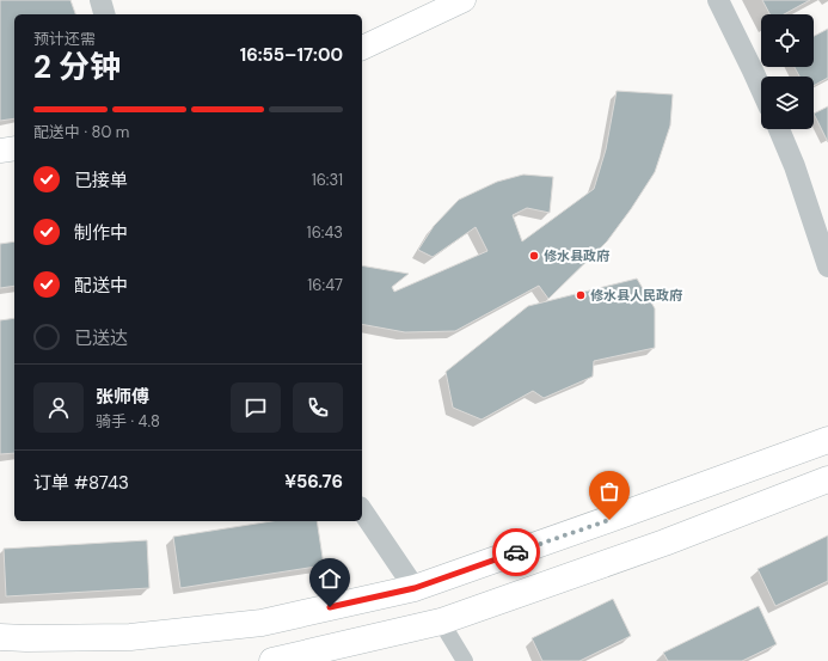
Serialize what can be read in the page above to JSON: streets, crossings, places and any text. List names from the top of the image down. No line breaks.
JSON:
{"places":["修水县政府","修水县人民政府"],"page":{"heading":["2 分钟","预计还需","16:55–17:00"],"panel":["张师傅","骑手 · 4.8","订单 #8743","¥56.76"],"bar":"配送中 · 80 m","list":[["已接单","16:31"],["制作中","16:43"],["配送中","16:47"],"已送达"]}}
